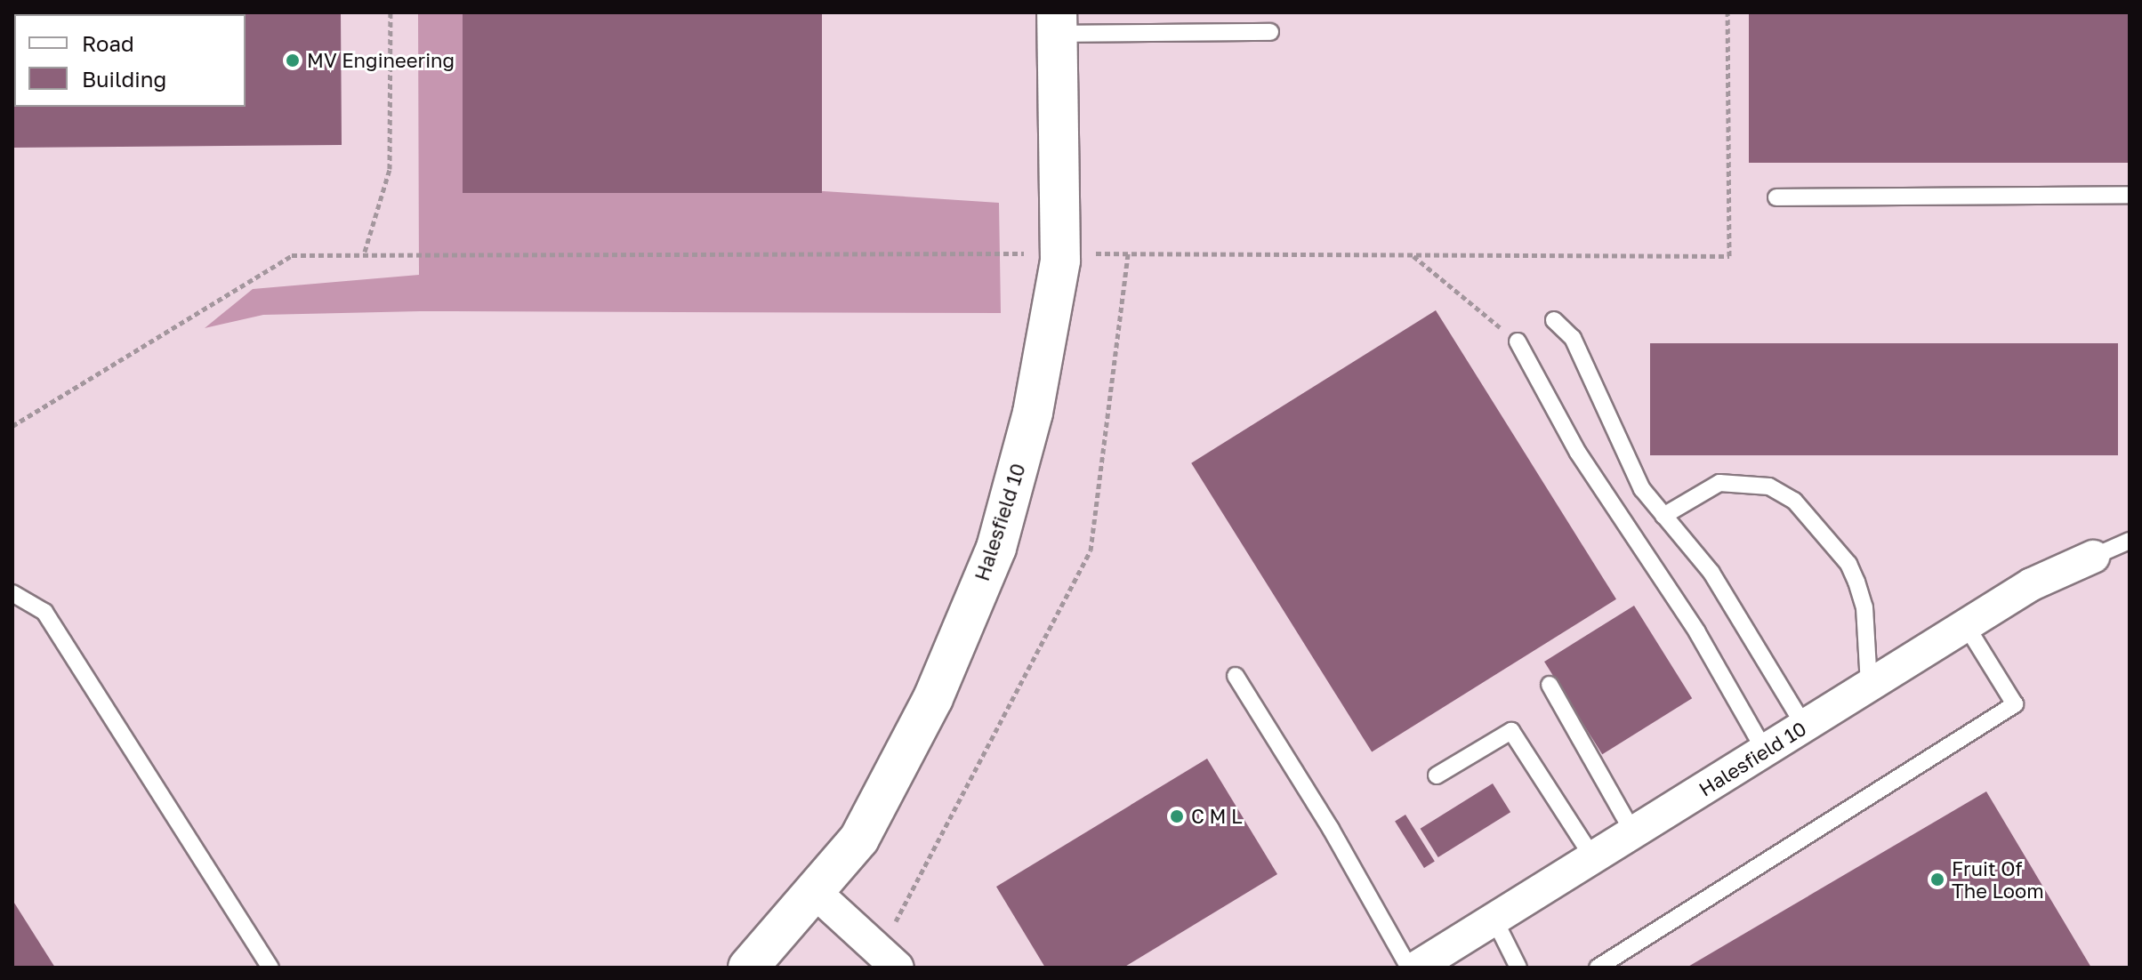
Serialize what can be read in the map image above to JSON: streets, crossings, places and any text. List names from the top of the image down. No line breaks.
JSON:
{"streets":{"street":["Halesfield 10"]},"places":["MV Engineering","C M L","Fruit Of The Loom"],"legend":["Road","Building"]}
